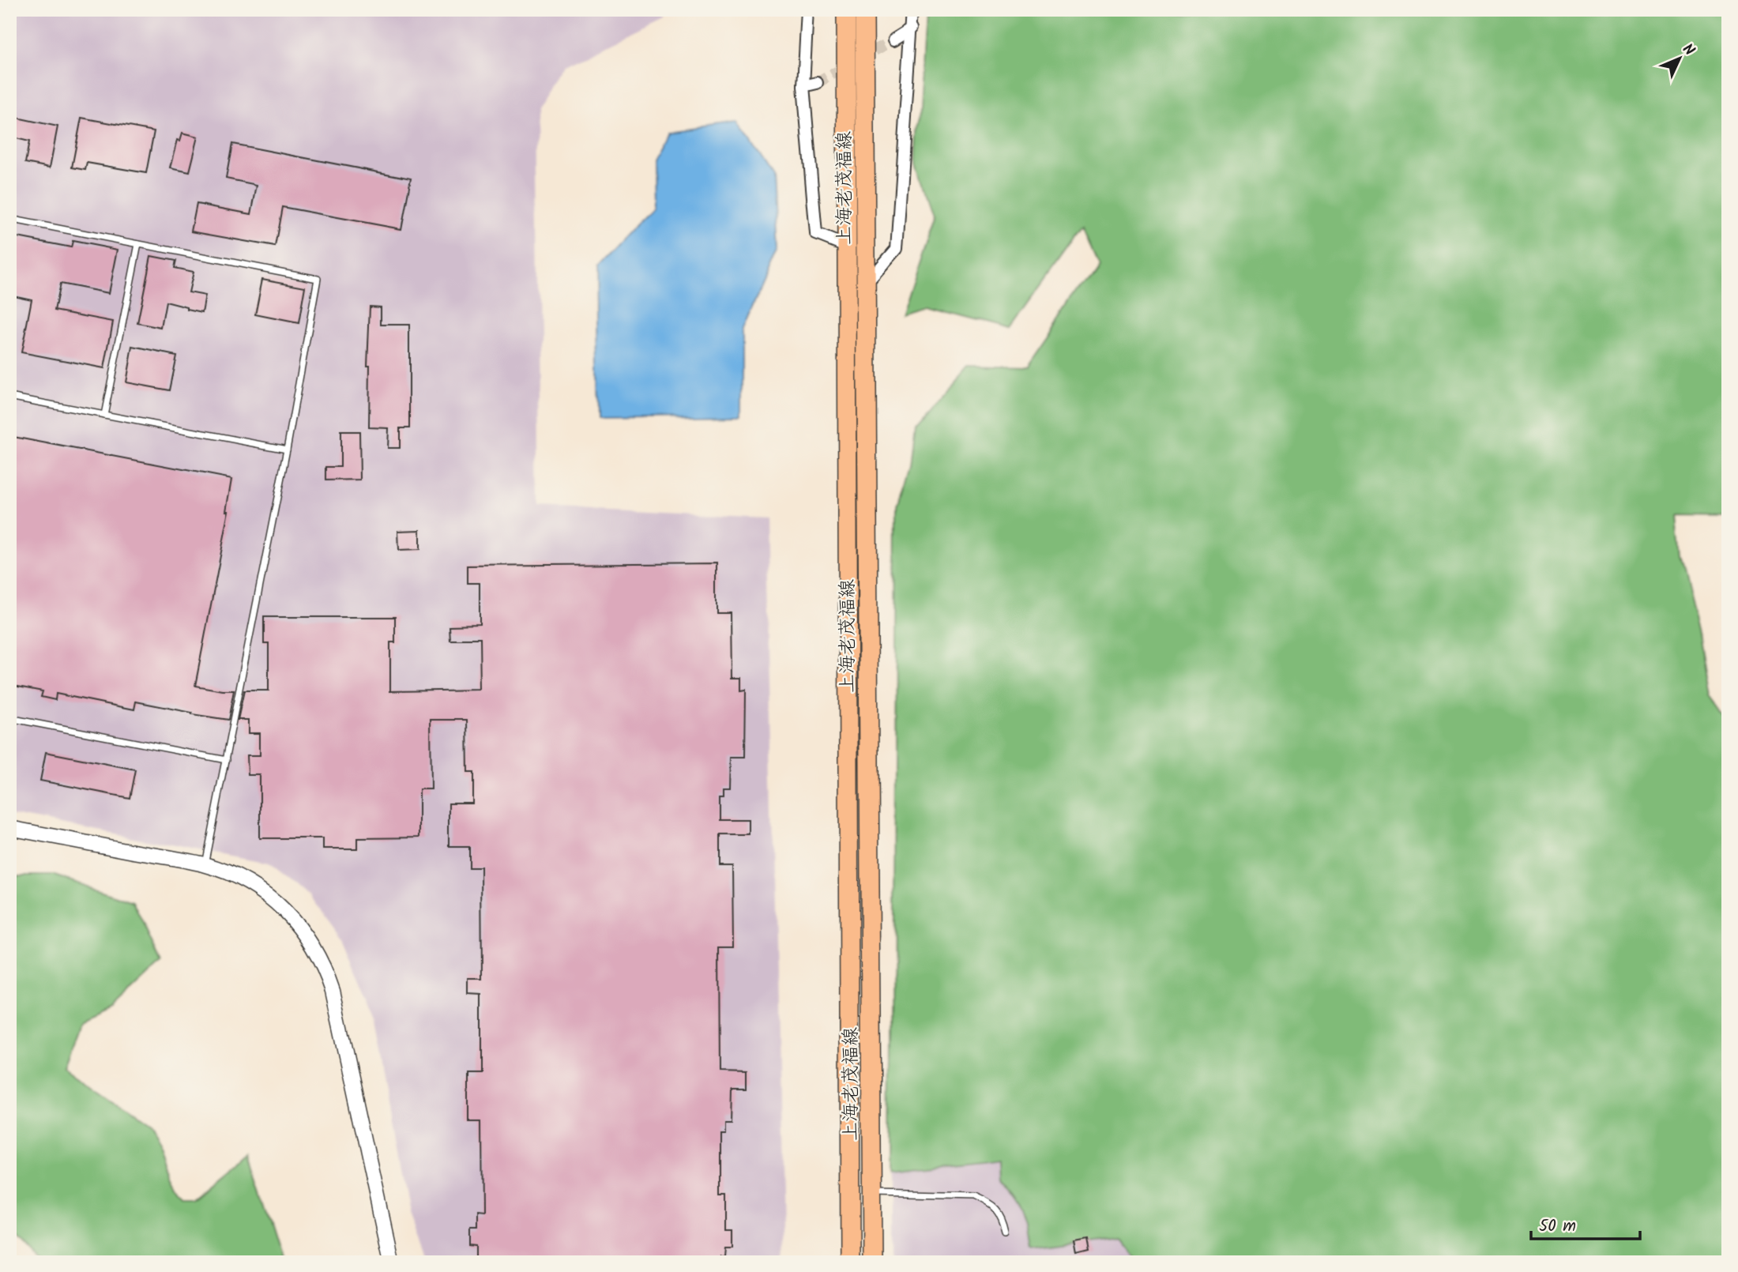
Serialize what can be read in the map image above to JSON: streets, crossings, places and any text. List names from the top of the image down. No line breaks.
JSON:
{"streets":{"main road":["上海老茂福線"]},"scale_bar":"50 m","north":"top right"}
